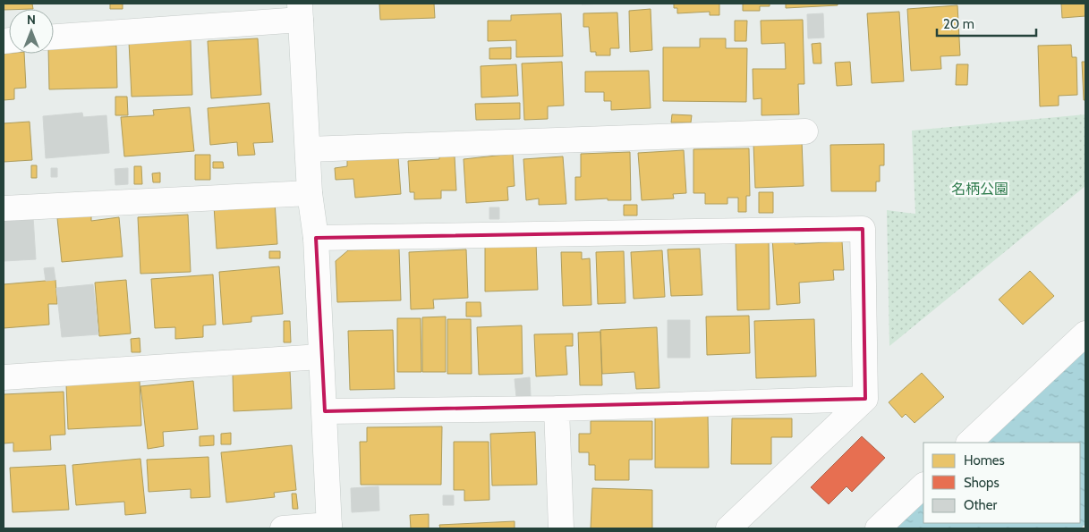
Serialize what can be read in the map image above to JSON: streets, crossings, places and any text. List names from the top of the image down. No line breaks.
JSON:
{"parks":["名柄公園"],"legend":["Homes","Shops","Other"],"scale_bar":"20 m","north":"top"}
